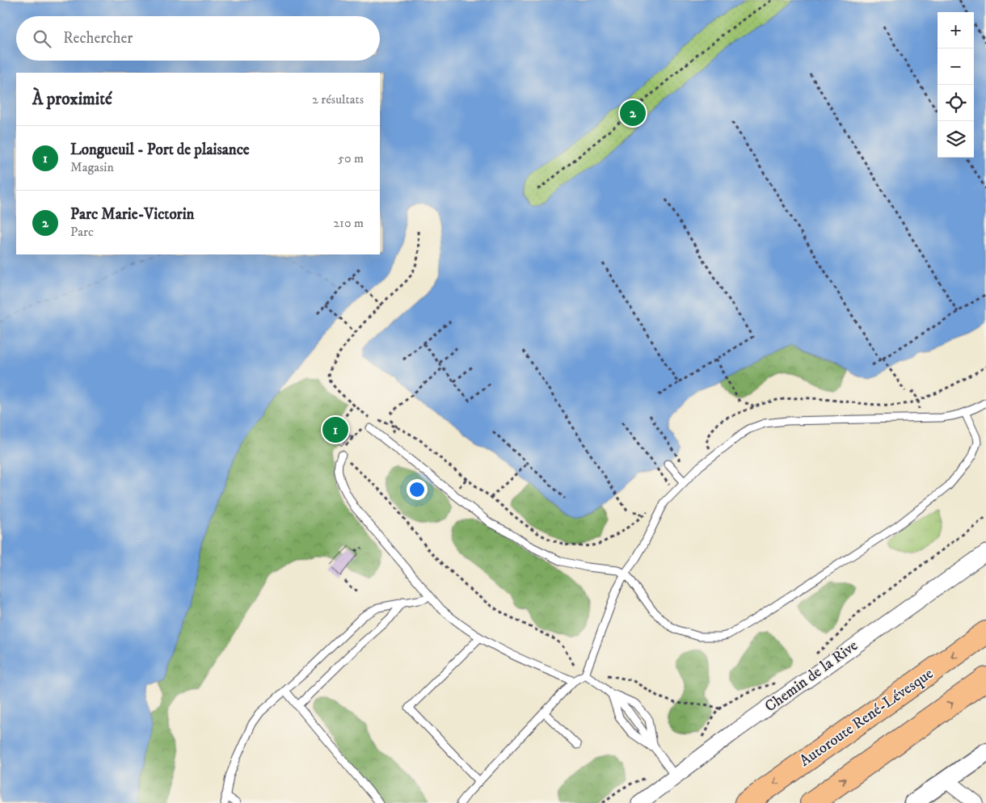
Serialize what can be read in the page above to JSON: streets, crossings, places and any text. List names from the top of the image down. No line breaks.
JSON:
{"streets":{"highway":["Autoroute René-Lévesque"],"street":["Chemin de la Rive"]},"page":{"map_buttons":["+","−"],"search":"Rechercher","heading":["À proximité","2 résultats"],"pins":["2","1"],"list":[{"mark":"1","name":"Longueuil - Port de plaisance","note":"Magasin","value":"50 m"},{"mark":"2","name":"Parc Marie-Victorin","note":"Parc","value":"210 m"}]}}
